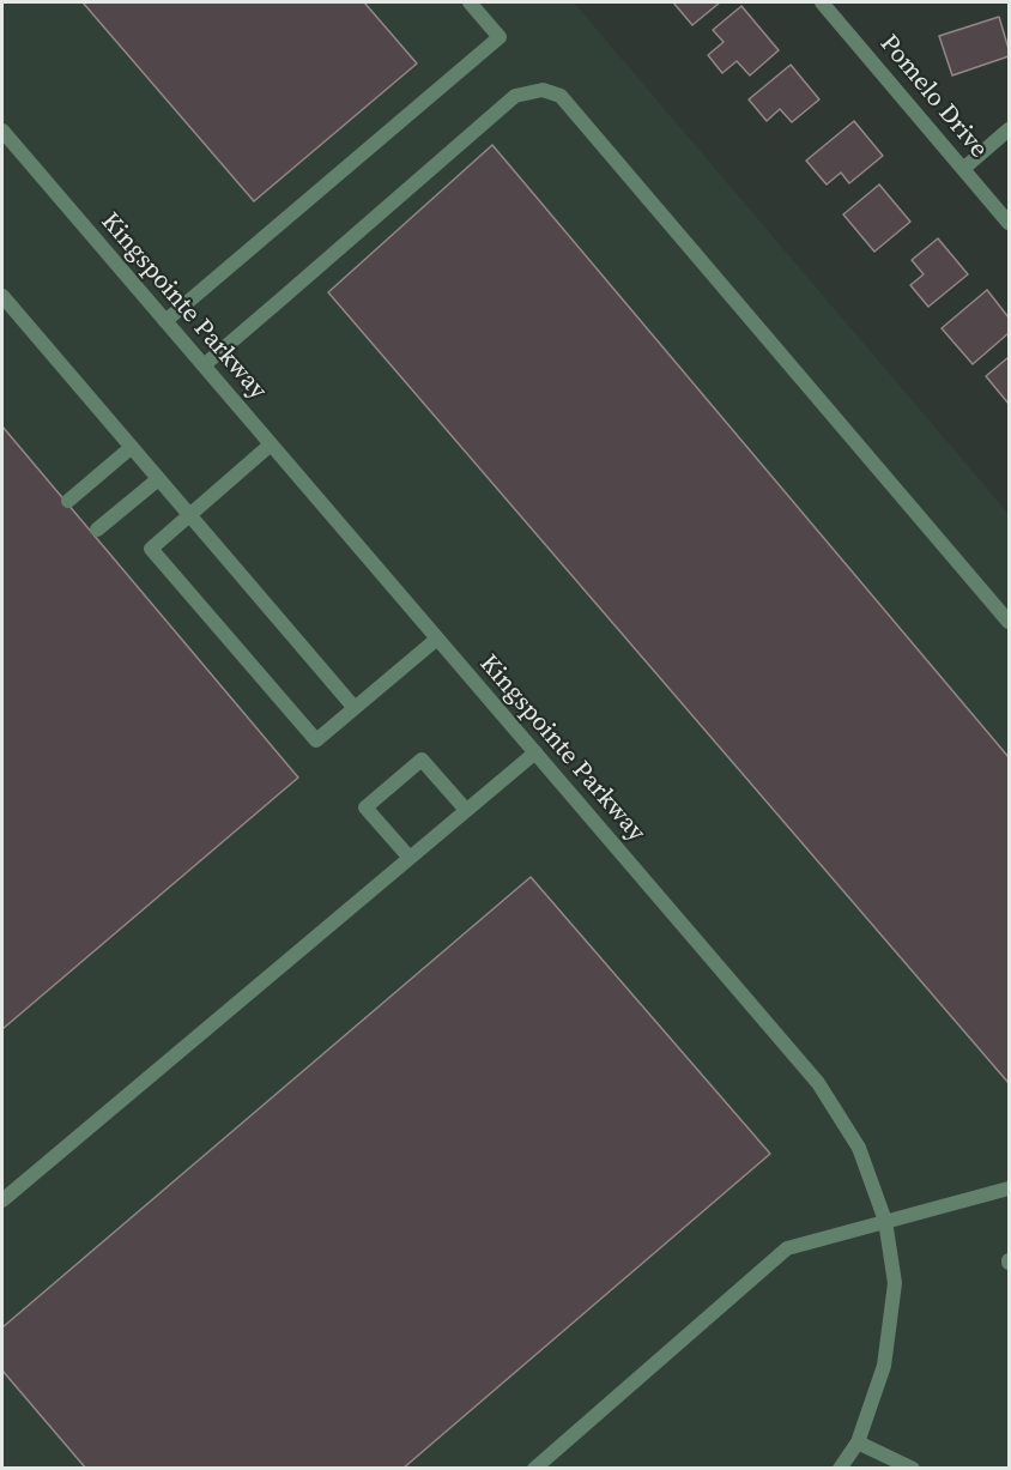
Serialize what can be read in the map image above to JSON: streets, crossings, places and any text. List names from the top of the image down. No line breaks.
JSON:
{"streets":{"street":["Pomelo Drive","Kingspointe Parkway"]}}
